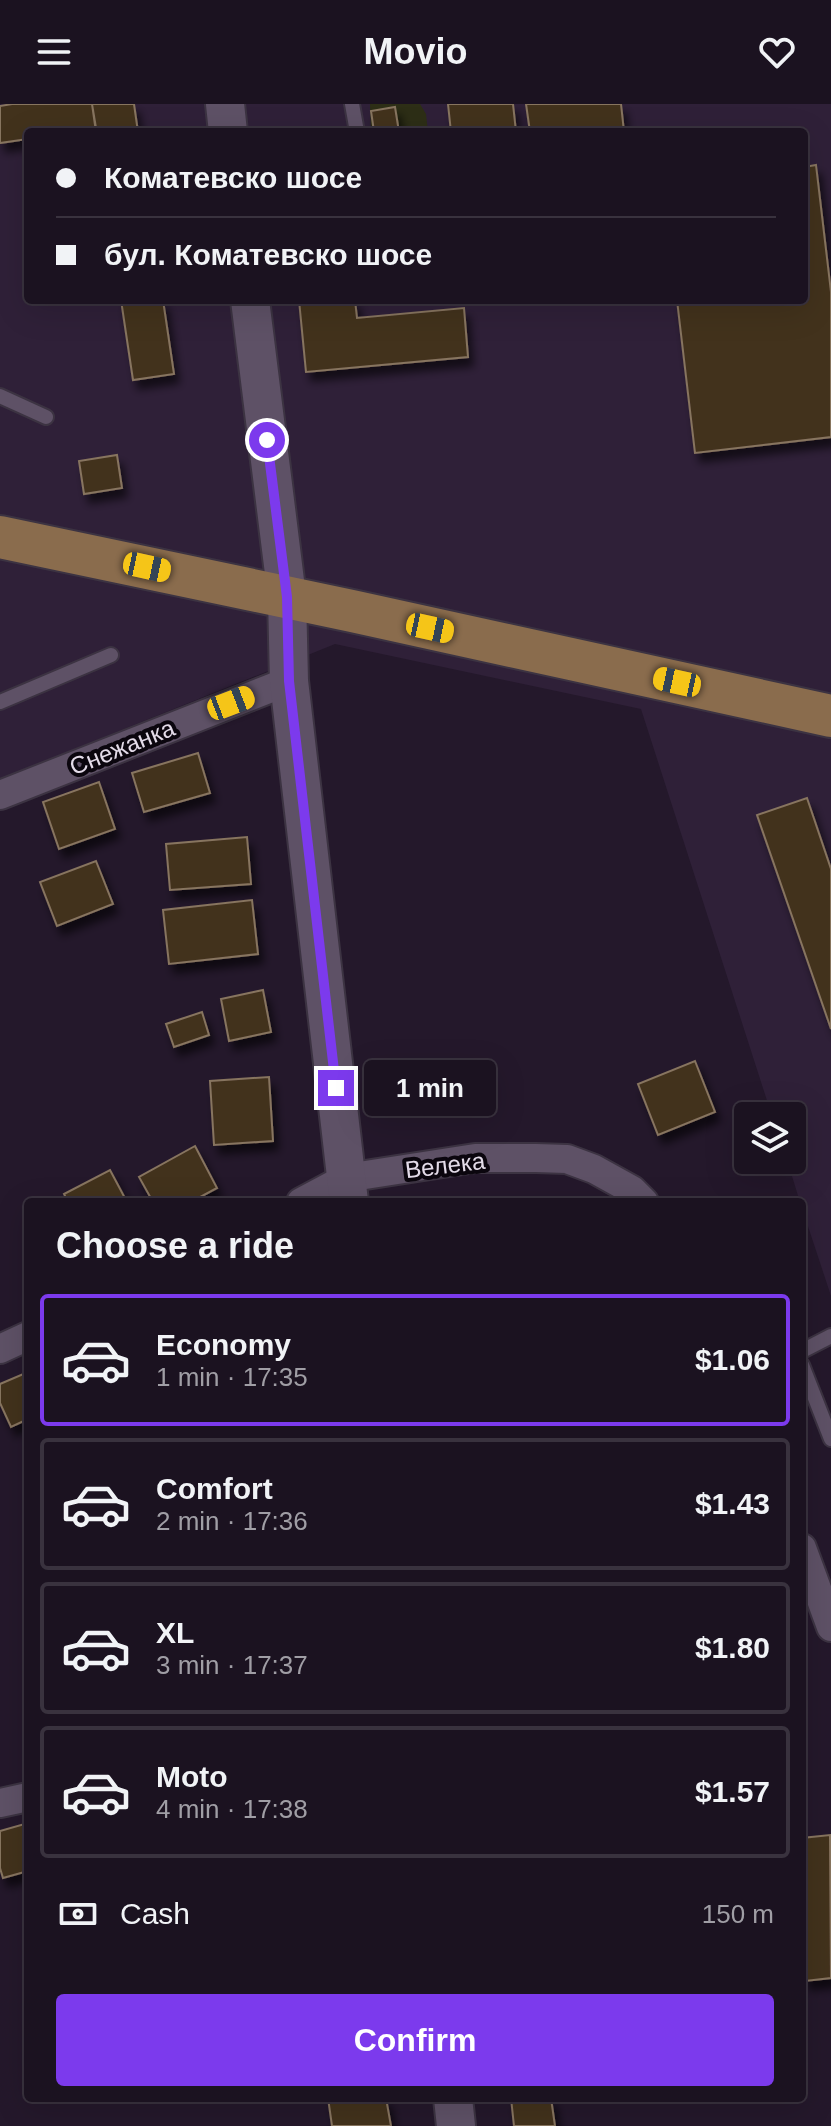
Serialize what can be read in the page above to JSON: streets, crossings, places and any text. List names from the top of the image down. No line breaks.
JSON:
{"streets":{"street":["Снежанка","Велека"]},"page":{"header":"Movio","banner":["Коматевско шосе","бул. Коматевско шосе"],"bubble":"1 min","heading":"Choose a ride","list":[{"name":"Economy","note":"1 min · 17:35","value":"$1.06"},{"name":"Comfort","note":"2 min · 17:36","value":"$1.43"},{"name":"XL","note":"3 min · 17:37","value":"$1.80"},{"name":"Moto","note":"4 min · 17:38","value":"$1.57"}],"pay":["Cash","150 m"],"buttons":"Confirm"}}
